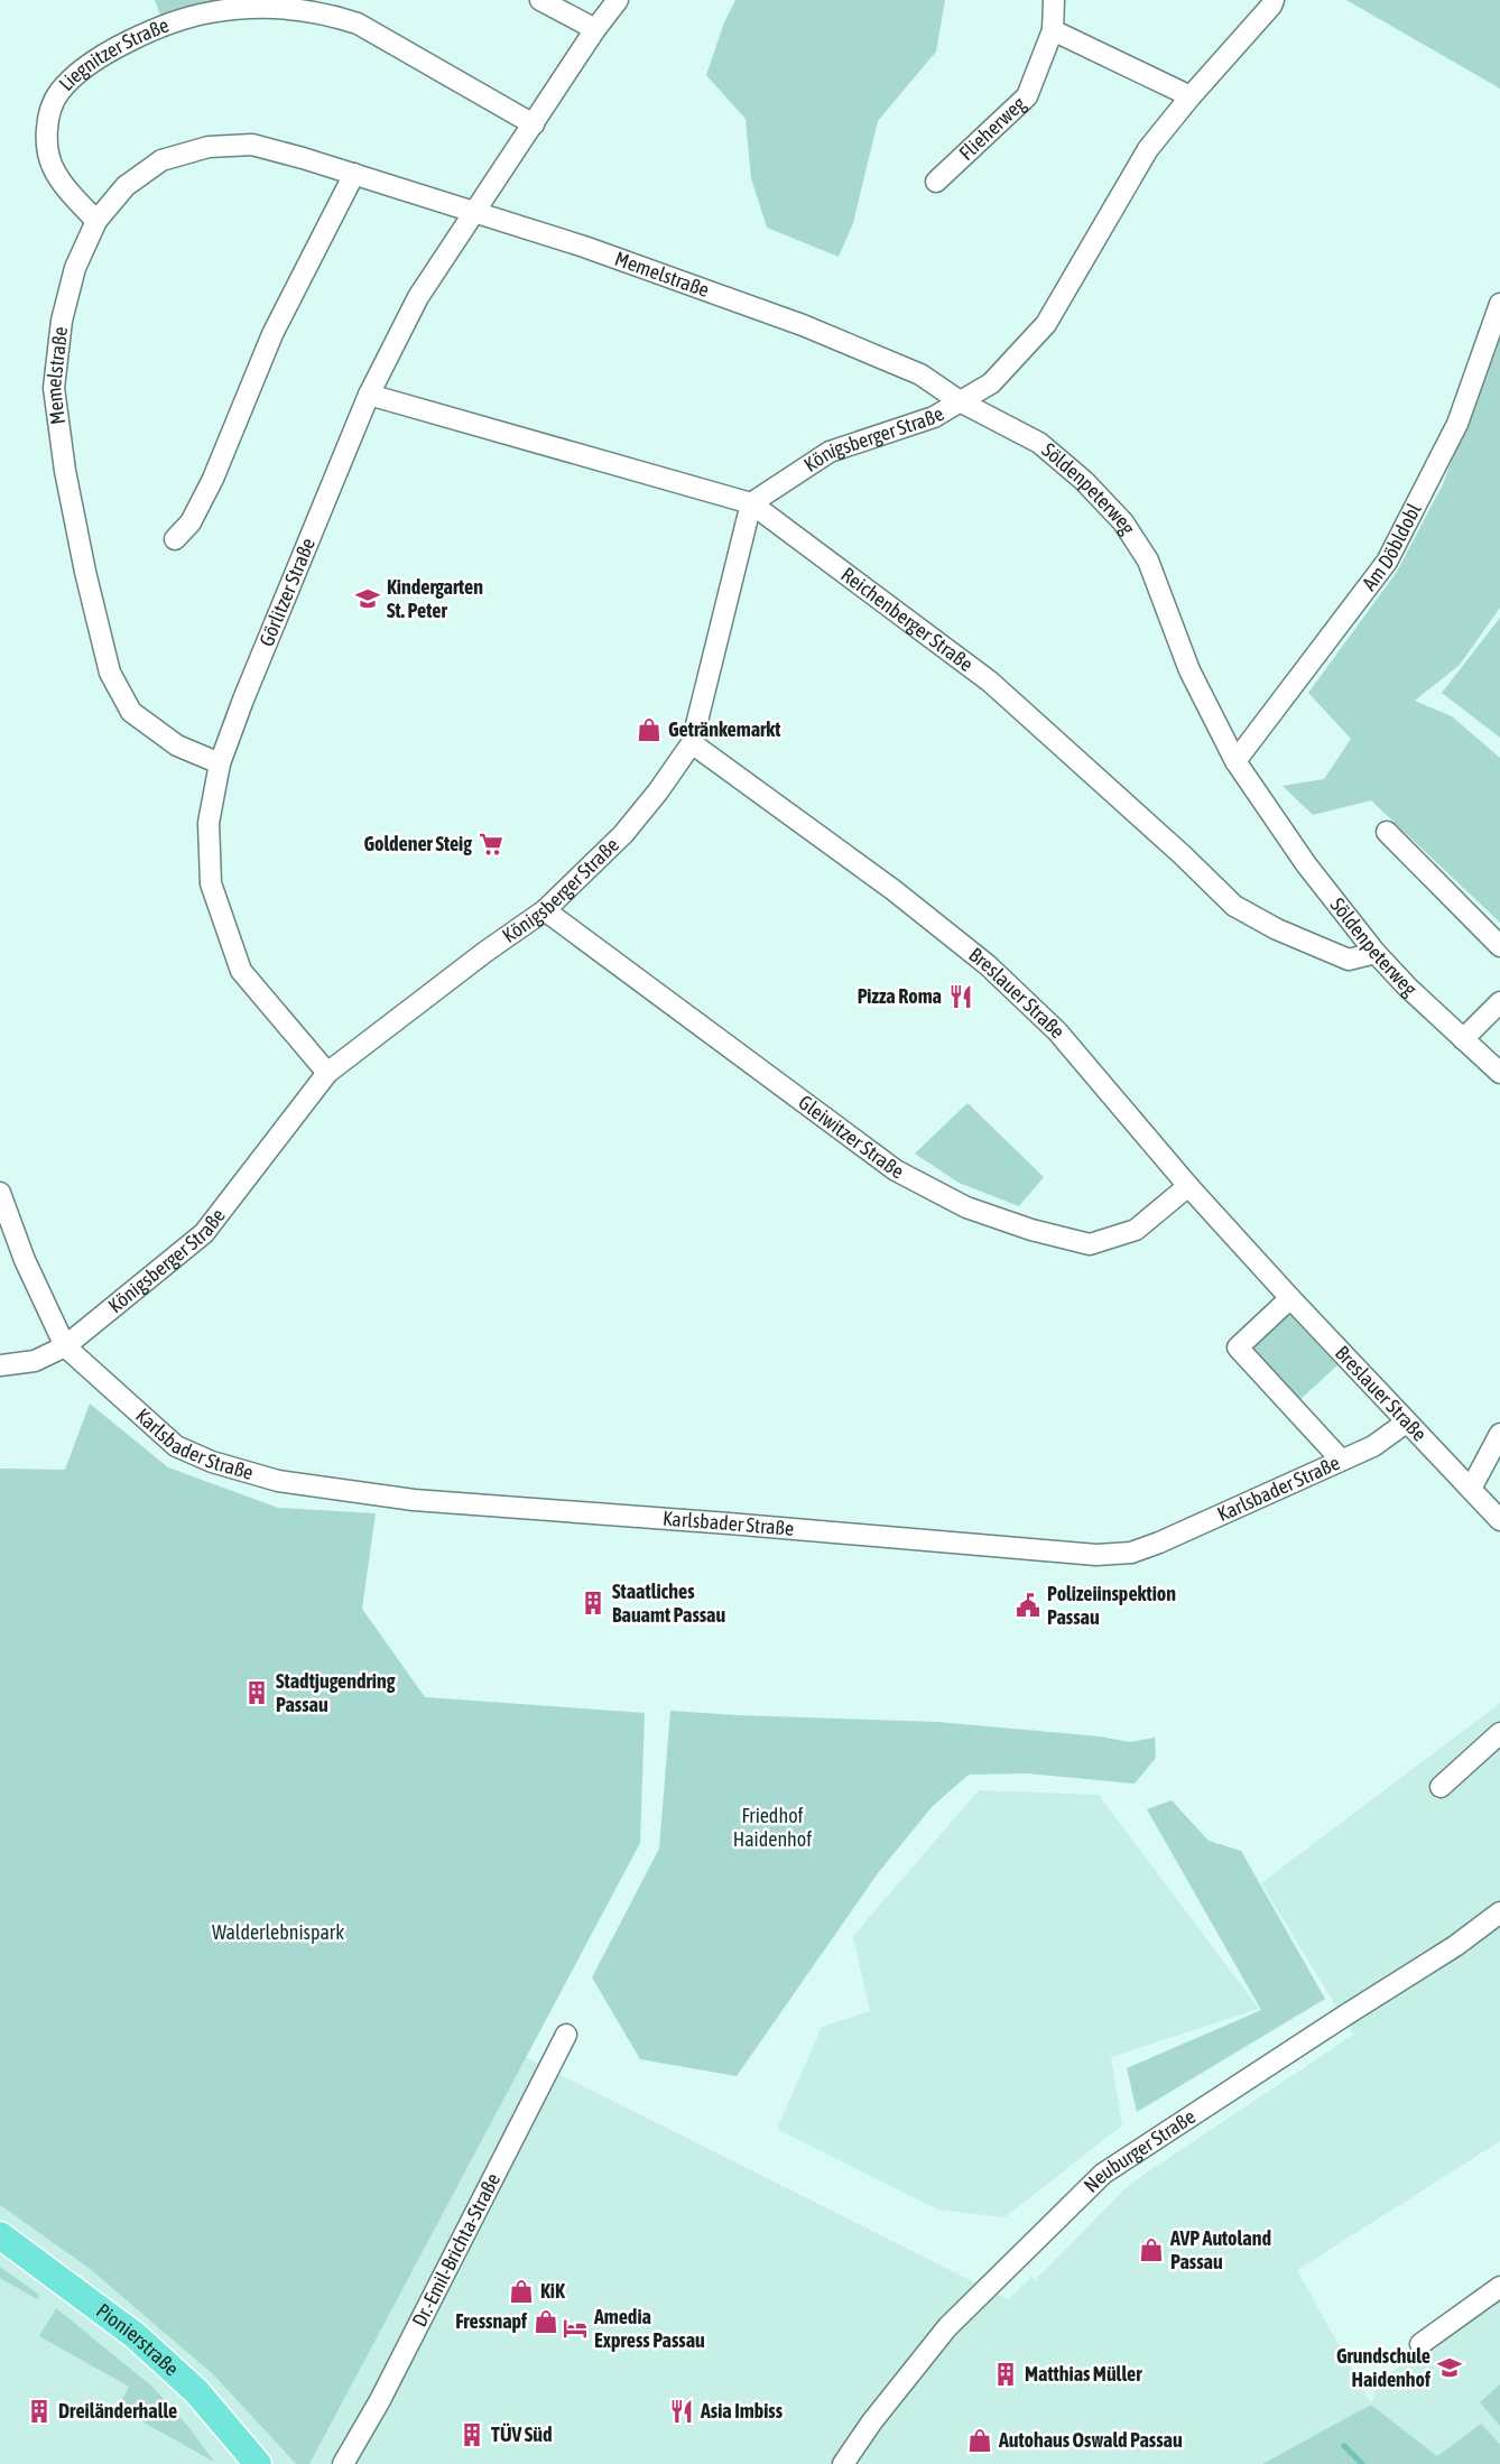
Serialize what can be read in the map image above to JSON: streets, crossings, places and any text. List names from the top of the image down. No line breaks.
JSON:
{"streets":{"main road":["Pionierstraße"],"street":["Liegnitzer Straße","Flieherweg","Memelstraße","Königsberger Straße","Söldenpeterweg","Am Döbldobl","Görlitzer Straße","Reichenberger Straße","Breslauer Straße","Gleiwitzer Straße","Karlsbader Straße","Neuburger Straße","Dr.-Emil-Brichta-Straße"]},"crossings":[["Liegnitzer Straße","Memelstraße"],["Liegnitzer Straße","Görlitzer Straße"],["Memelstraße","Königsberger Straße"],["Memelstraße","Söldenpeterweg"],["Memelstraße","Görlitzer Straße"],["Königsberger Straße","Söldenpeterweg"],["Königsberger Straße","Görlitzer Straße"],["Königsberger Straße","Reichenberger Straße"],["Königsberger Straße","Breslauer Straße"],["Königsberger Straße","Gleiwitzer Straße"],["Königsberger Straße","Karlsbader Straße"],["Söldenpeterweg","Am Döbldobl"],["Söldenpeterweg","Reichenberger Straße"],["Görlitzer Straße","Reichenberger Straße"],["Breslauer Straße","Gleiwitzer Straße"],["Breslauer Straße","Karlsbader Straße"]],"parks":["Friedhof Haidenhof","Walderlebnispark"],"places":{"school or university":["Kindergarten St. Peter","Grundschule Haidenhof"],"shop":["Getränkemarkt","AVP Autoland Passau","KiK","Fressnapf","Autohaus Oswald Passau"],"supermarket":["Goldener Steig"],"restaurant":["Pizza Roma","Asia Imbiss"],"building":["Staatliches Bauamt Passau","Stadtjugendring Passau","Matthias Müller","Dreiländerhalle","TÜV Süd"],"public building":["Polizeiinspektion Passau"],"hotel":["Amedia Express Passau"]}}
